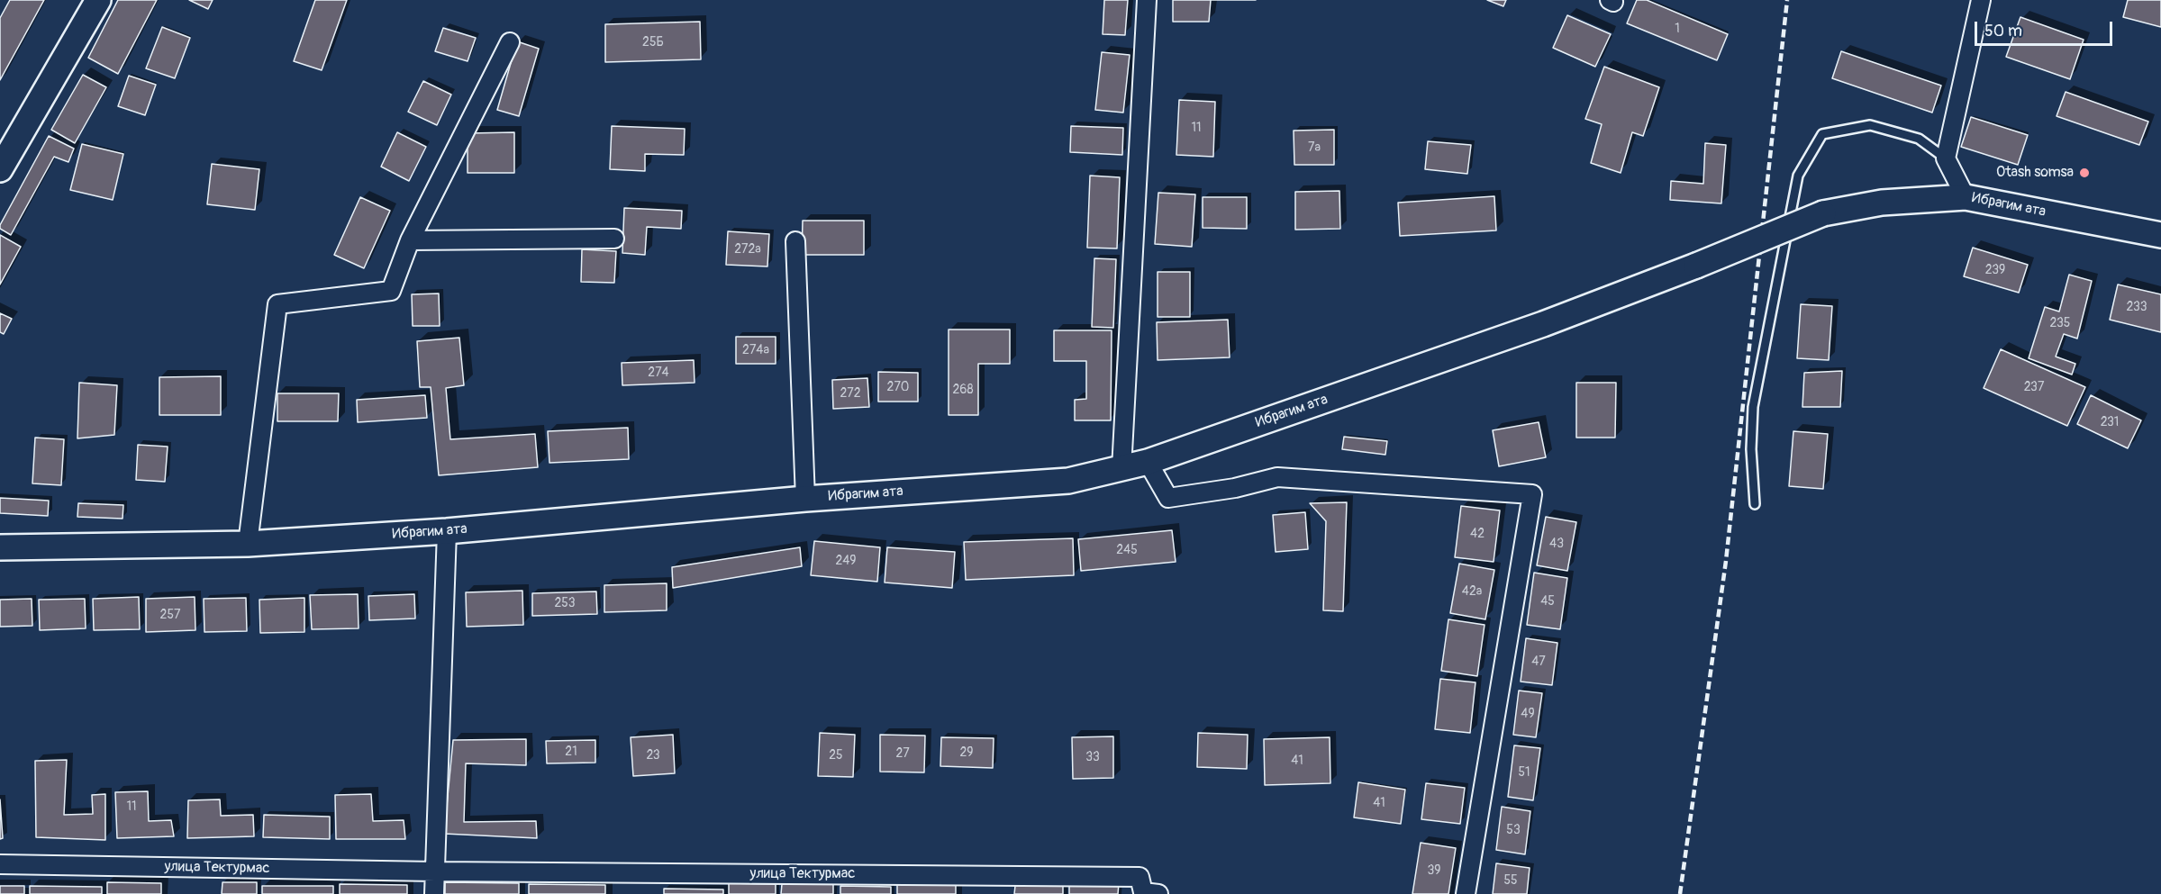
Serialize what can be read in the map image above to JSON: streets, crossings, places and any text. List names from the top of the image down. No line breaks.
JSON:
{"streets":{"street":["Ибрагим ата","улица Тектурмас"]},"places":["Otash somsa"],"house_numbers":["1","25Б","11","7а","272а","239","233","235","274а","274","270","237","268","272","231","42","43","245","249","42а","45","253","257","47","49","21","29","27","23","25","33","41","51","41","11","53","39","55"],"scale_bar":"50 m"}
